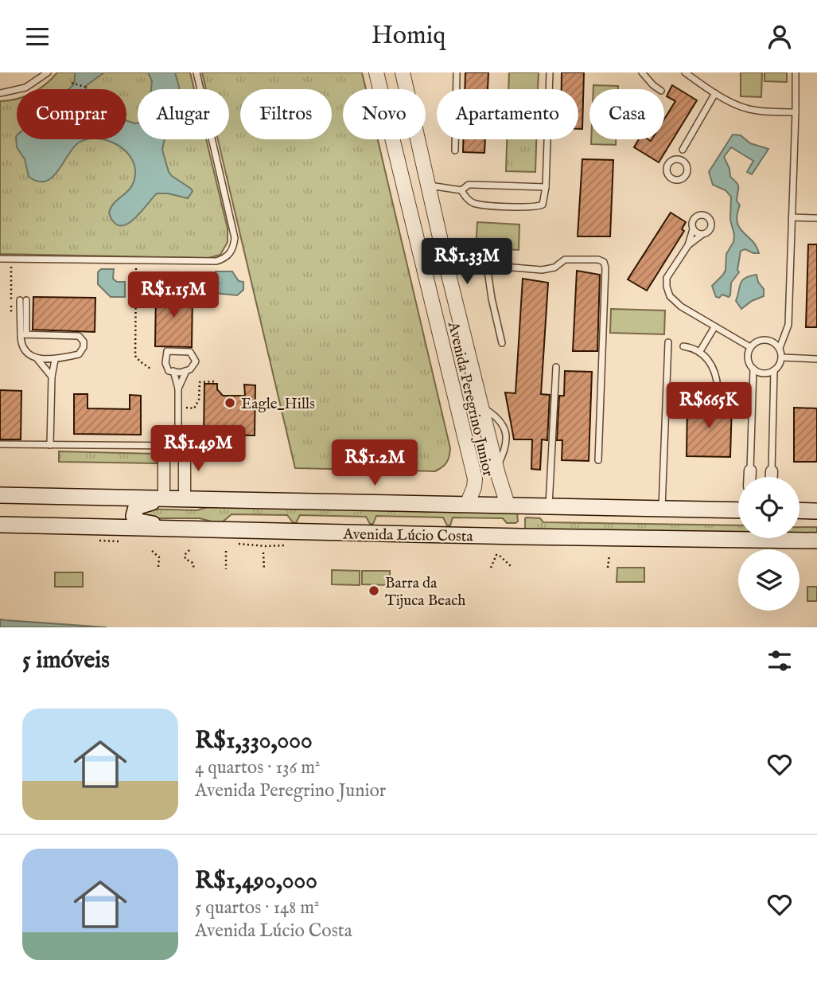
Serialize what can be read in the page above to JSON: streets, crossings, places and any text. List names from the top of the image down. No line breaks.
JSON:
{"streets":{"main road":["Avenida Lúcio Costa"],"street":["Avenida Peregrino Junior"]},"crossings":[["Avenida Peregrino Junior","Avenida Lúcio Costa"]],"places":["Eagle_Hills","Barra da Tijuca Beach"],"page":{"header":"Homiq","chip":["Comprar","Alugar","Filtros","Novo","Apartamento","Casa"],"price":["R$1.33M","R$1.15M","R$665K","R$1.49M","R$1.2M"],"heading":"5 imóveis","list":[{"name":"R$1,330,000","note":"4 quartos · 136 m² · Avenida Peregrino Junior"},{"name":"R$1,490,000","note":"5 quartos · 148 m² · Avenida Lúcio Costa"}]}}
